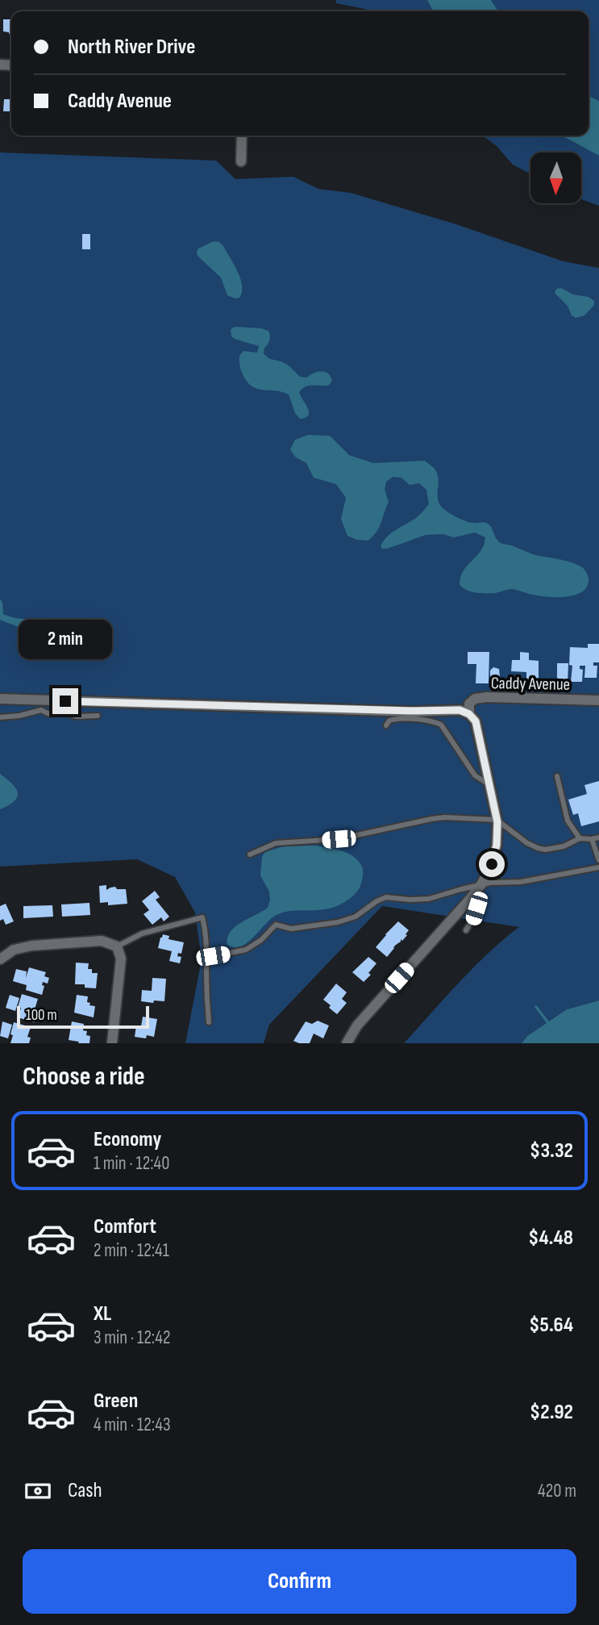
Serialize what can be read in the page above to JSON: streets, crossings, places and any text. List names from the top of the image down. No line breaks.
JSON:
{"streets":{"street":["Caddy Avenue"]},"scale_bar":"100 m","north":"bottom","page":{"banner":["North River Drive","Caddy Avenue"],"bubble":"2 min","scale":"100 m","heading":"Choose a ride","list":[{"name":"Economy","note":"1 min · 12:40","value":"$3.32"},{"name":"Comfort","note":"2 min · 12:41","value":"$4.48"},{"name":"XL","note":"3 min · 12:42","value":"$5.64"},{"name":"Green","note":"4 min · 12:43","value":"$2.92"}],"pay":["Cash","420 m"],"buttons":"Confirm"}}
